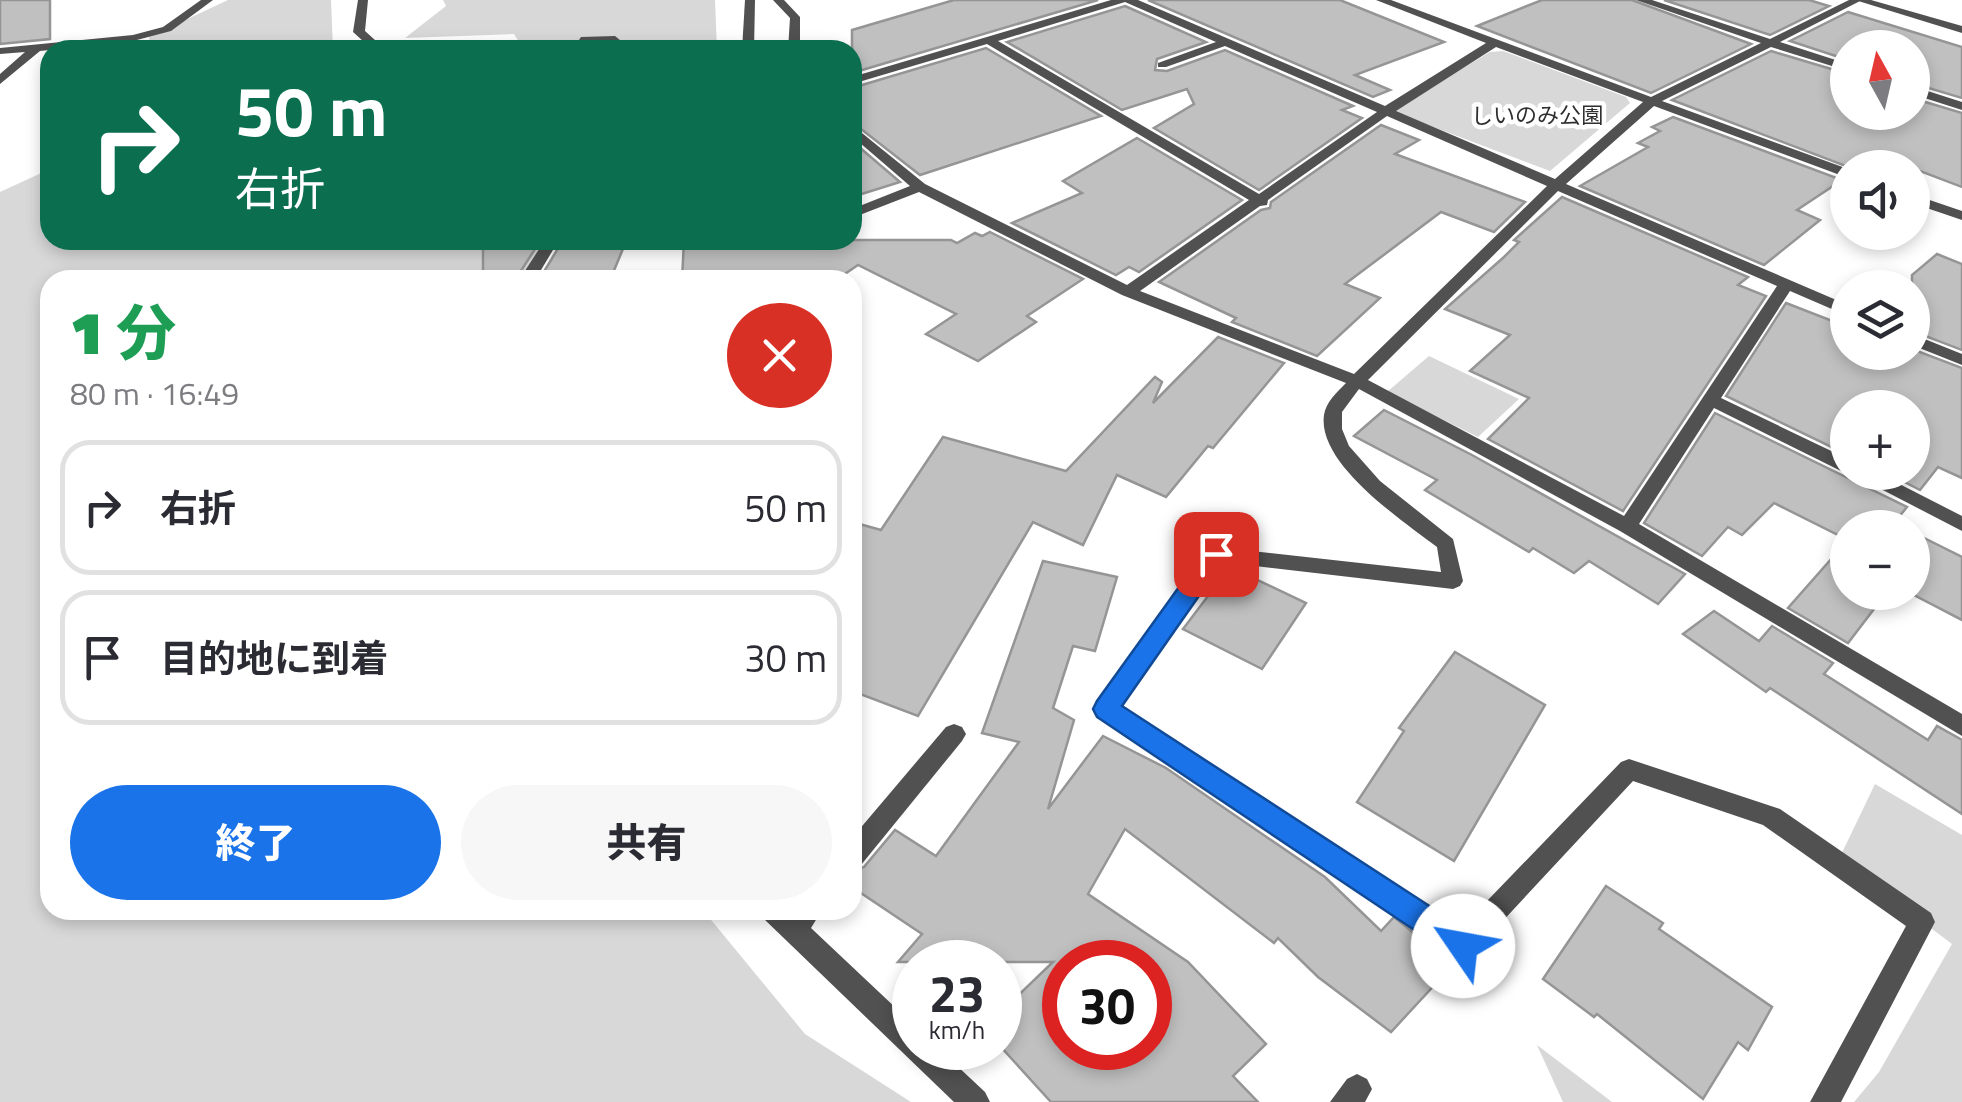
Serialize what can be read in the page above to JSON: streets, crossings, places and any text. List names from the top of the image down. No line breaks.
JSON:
{"parks":["しいのみ公園"],"north":"top","page":{"map_buttons":["+","−"],"turn":["50 m","右折"],"heading":["1 分","80 m · 16:49"],"list":[{"name":"右折","value":"50 m"},{"name":"目的地に到着","value":"30 m"}],"buttons":["終了","共有"],"speed":"23 km/h","limit":"30"}}
